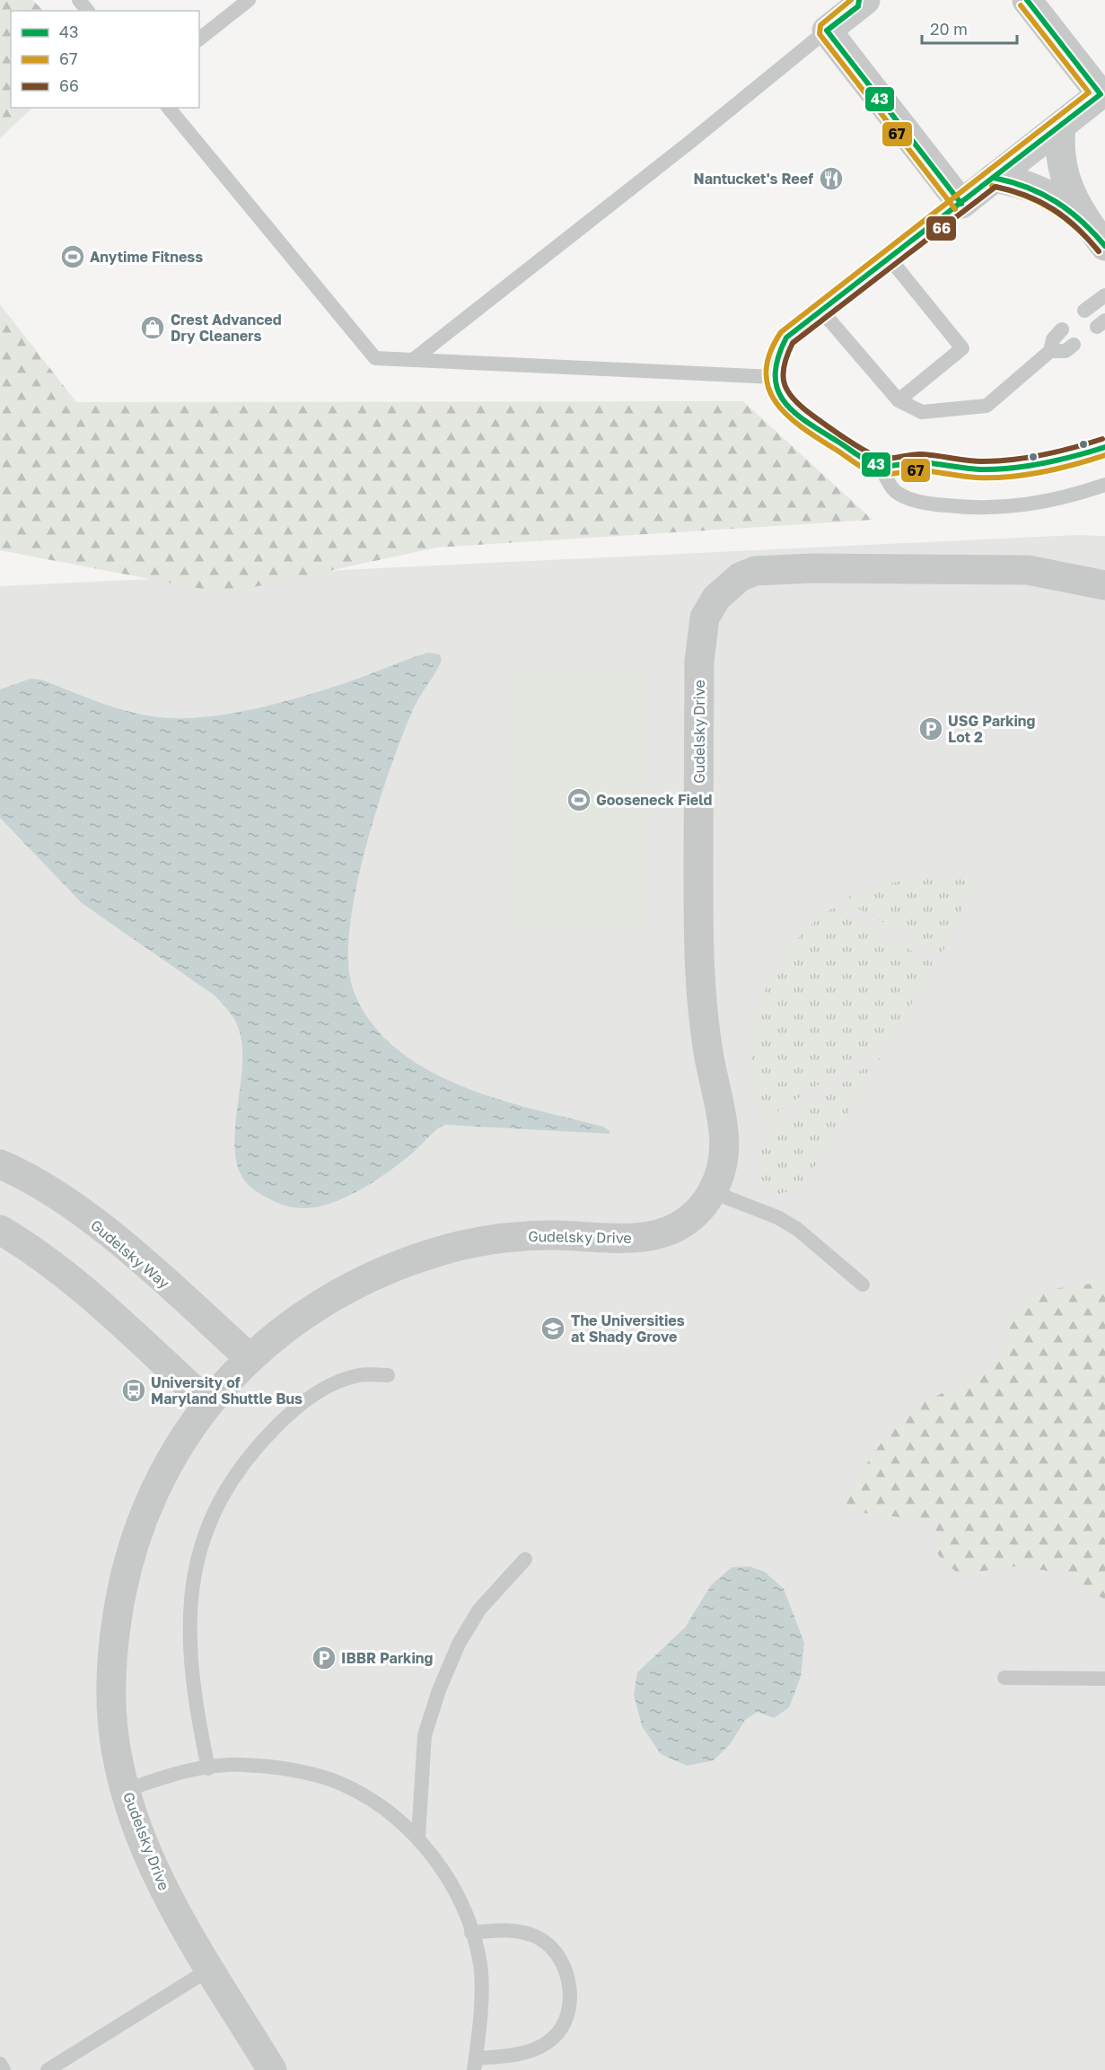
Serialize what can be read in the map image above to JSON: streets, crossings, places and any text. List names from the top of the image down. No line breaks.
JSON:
{"streets":{"street":["Gudelsky Drive","Gudelsky Way"]},"crossings":[["Gudelsky Drive","Gudelsky Way"]],"places":{"restaurant":["Nantucket's Reef"],"sports":["Anytime Fitness","Gooseneck Field"],"shop":["Crest Advanced Dry Cleaners"],"parking":["USG Parking Lot 2","IBBR Parking"],"school or university":["The Universities at Shady Grove"],"bus stop":["University of Maryland Shuttle Bus"]},"lines":["transit line 43","transit line 67","transit line 66"],"legend":["43","67","66"],"scale_bar":"20 m"}
